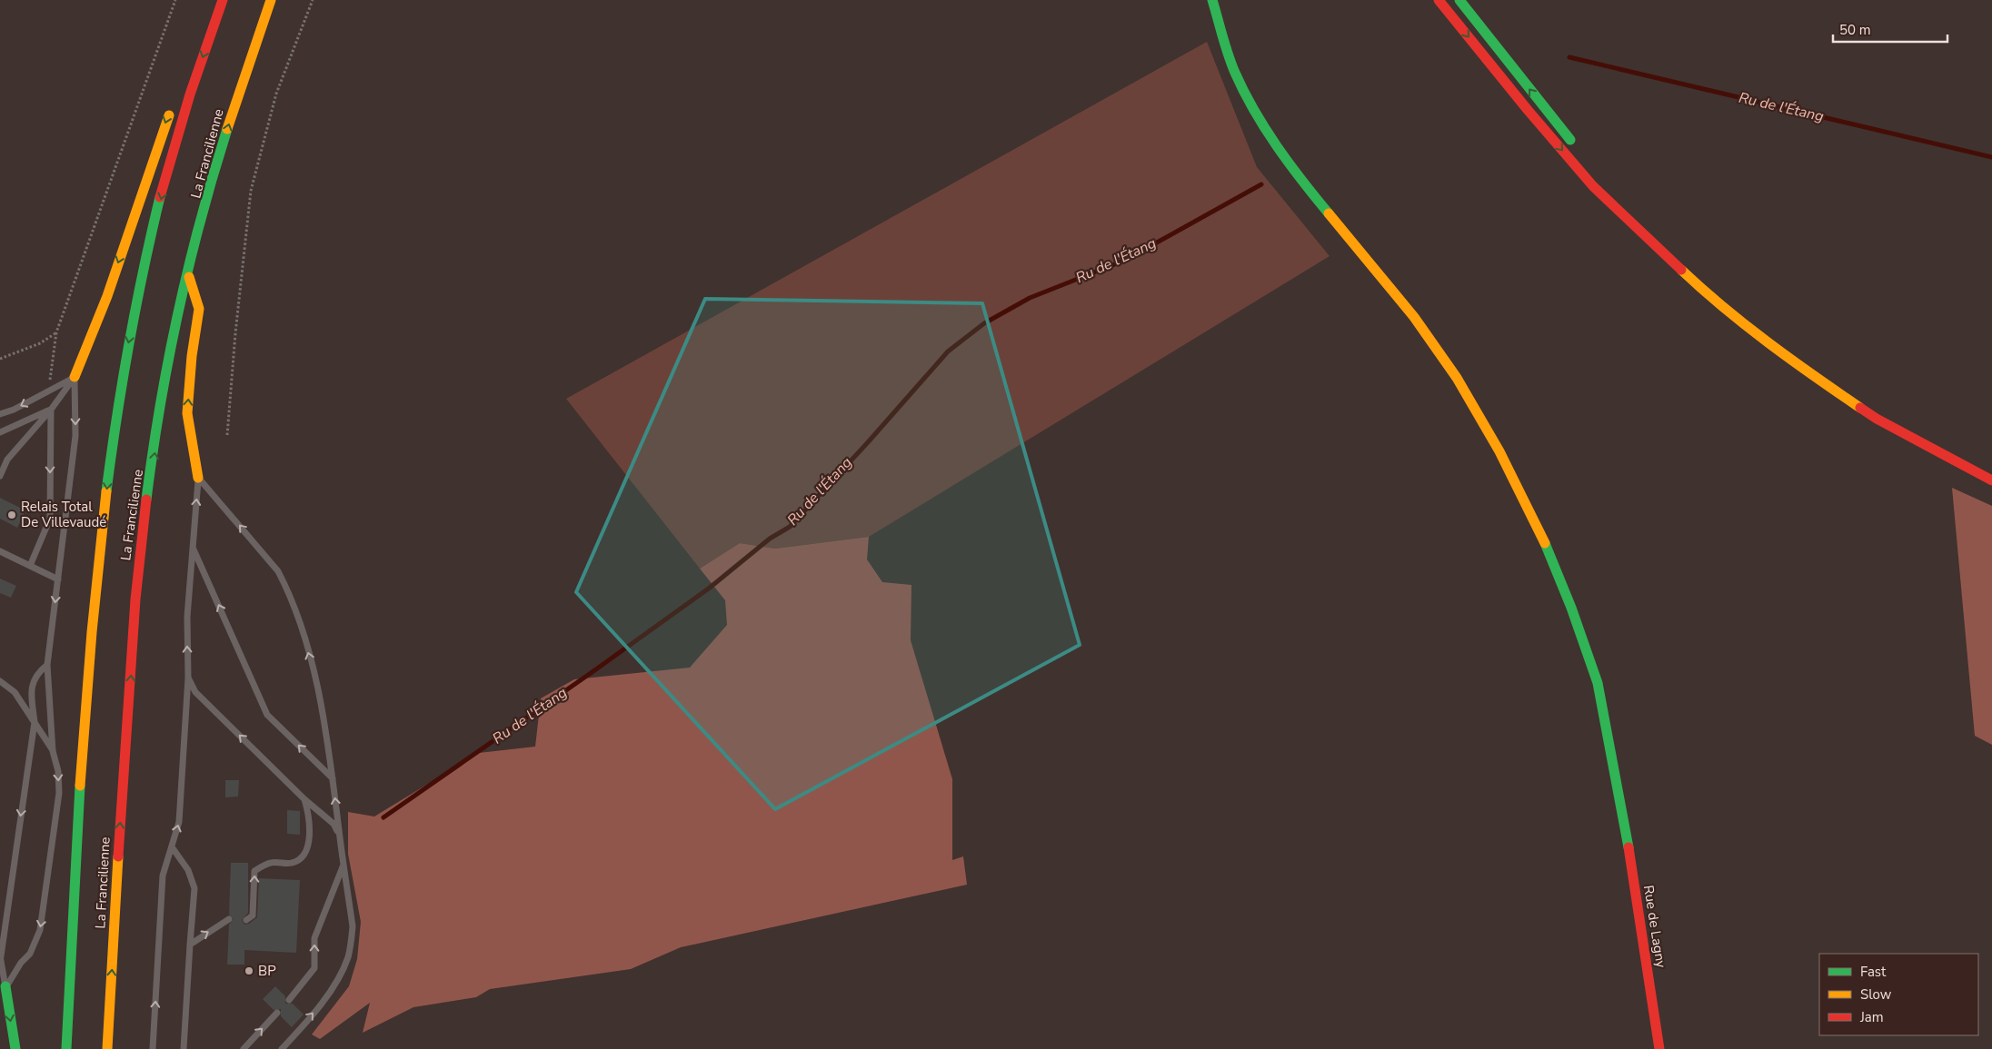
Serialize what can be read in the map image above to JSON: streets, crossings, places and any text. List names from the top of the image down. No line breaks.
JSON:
{"streets":{"main road":["La Francilienne","Rue de Lagny"]},"water":["Ru de l'Étang"],"places":["Relais Total De Villevaudé","BP"],"legend":["Fast","Slow","Jam"],"scale_bar":"50 m"}
